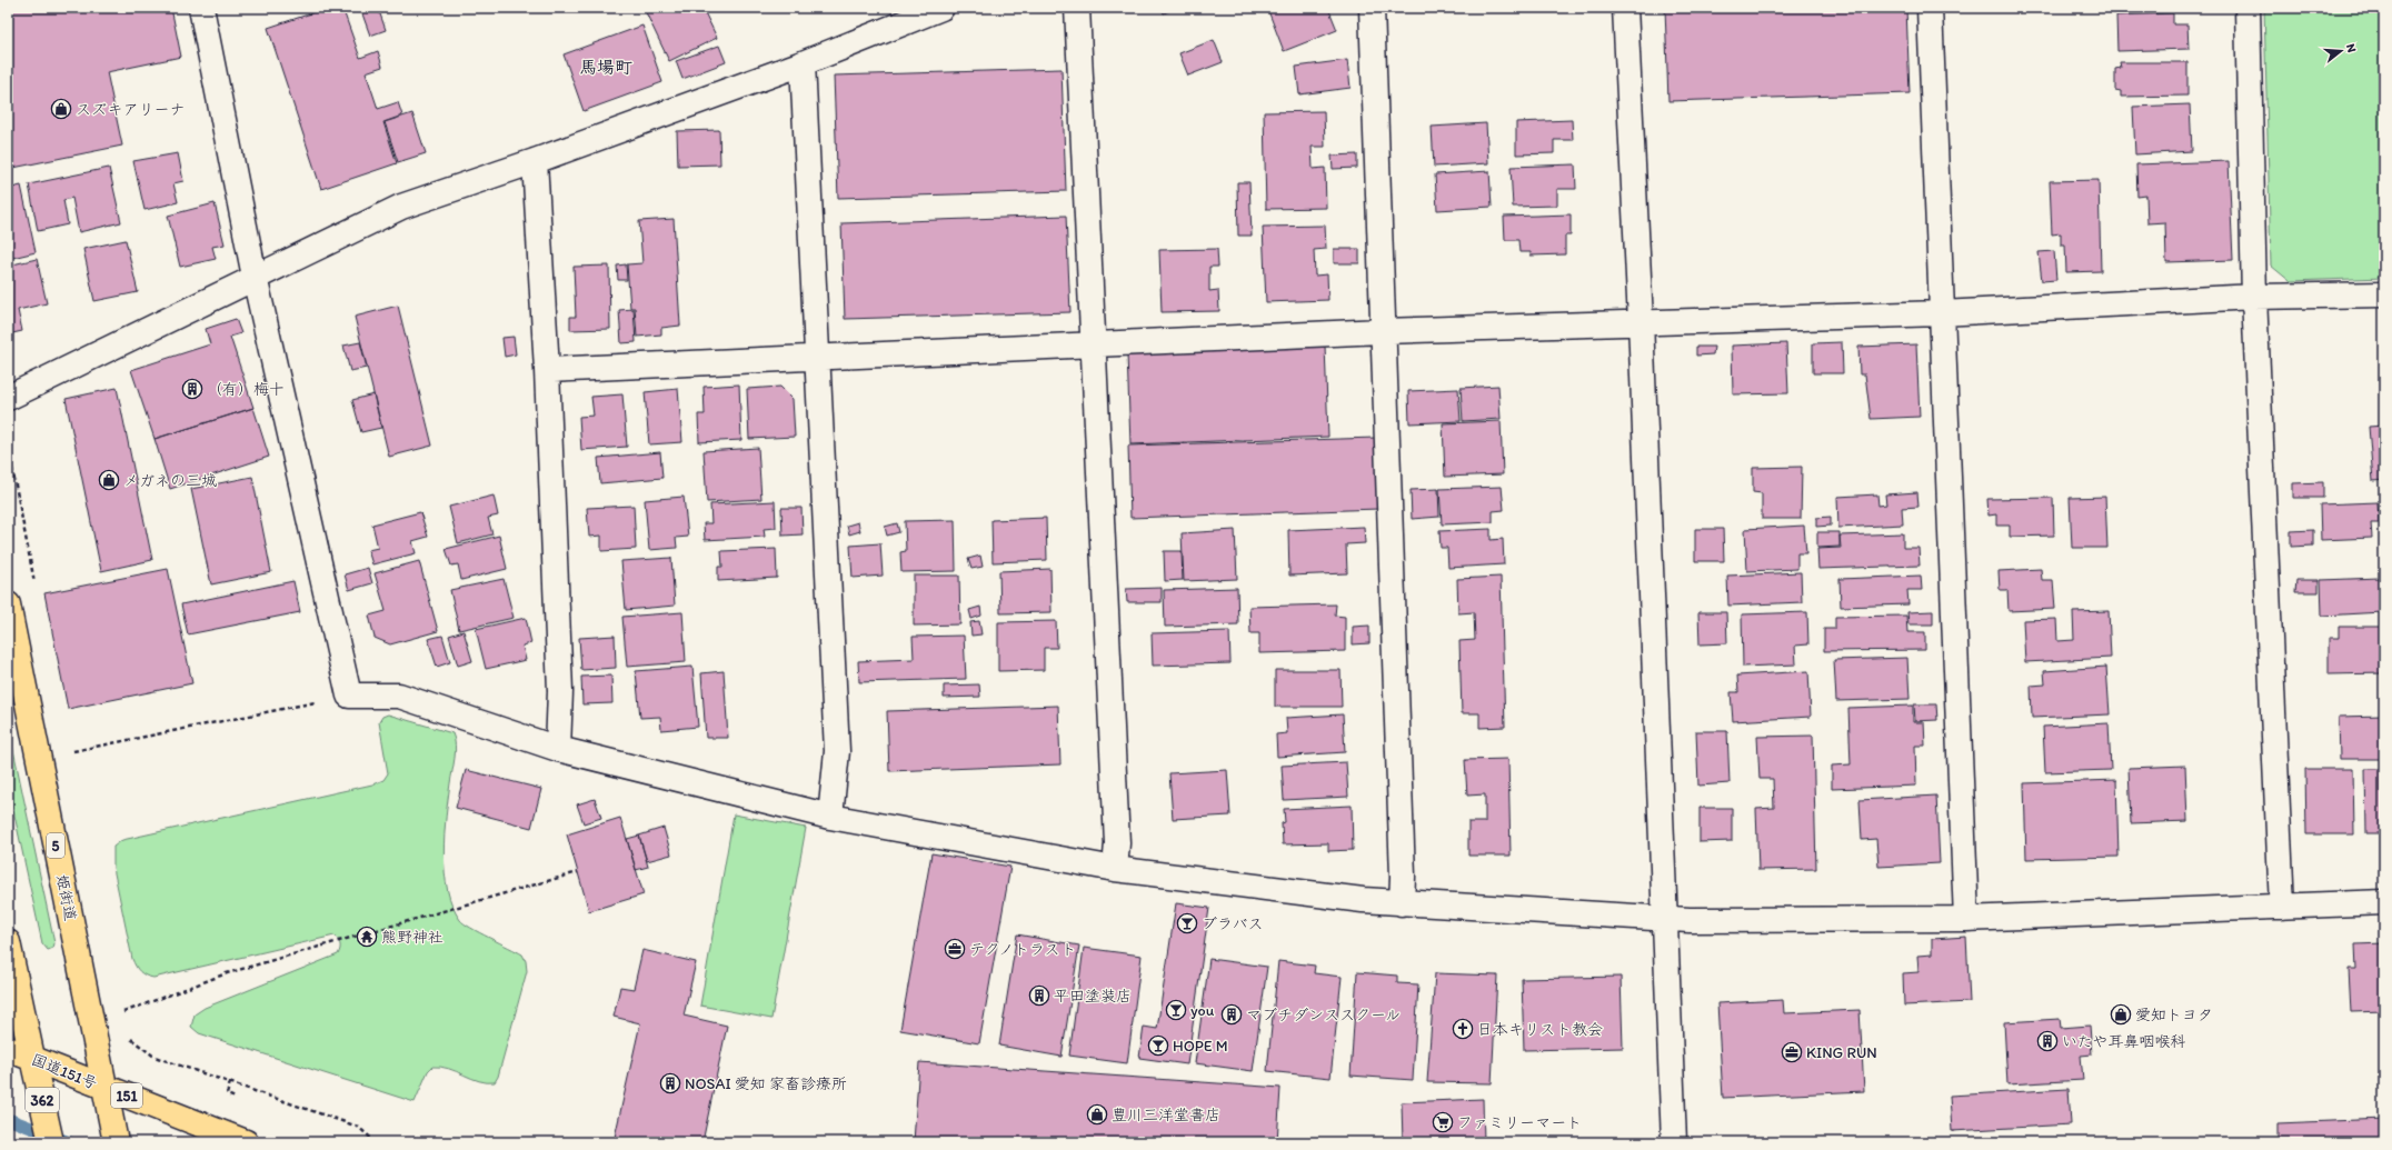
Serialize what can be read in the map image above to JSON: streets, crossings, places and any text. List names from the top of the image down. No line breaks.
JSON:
{"streets":{"main road":["5","姫街道","国道151号","151","362"]},"crossings":[["姫街道","国道151号"],["国道151号","362"]],"districts":["馬場町"],"places":{"shop":["スズキアリーナ","メガネの三城","愛知トヨタ","豊川三洋堂書店"],"building":["（有）梅十","平田塗装店","マブチダンススクール","いたや耳鼻咽喉科","NOSAI 愛知 家畜診療所"],"bar":["ブラバス","you","HOPE M"],"temple":["熊野神社"],"office":["テクノトラスト","KING RUN"],"church":["日本キリスト教会"],"supermarket":["ファミリーマート"]},"north":"right"}
